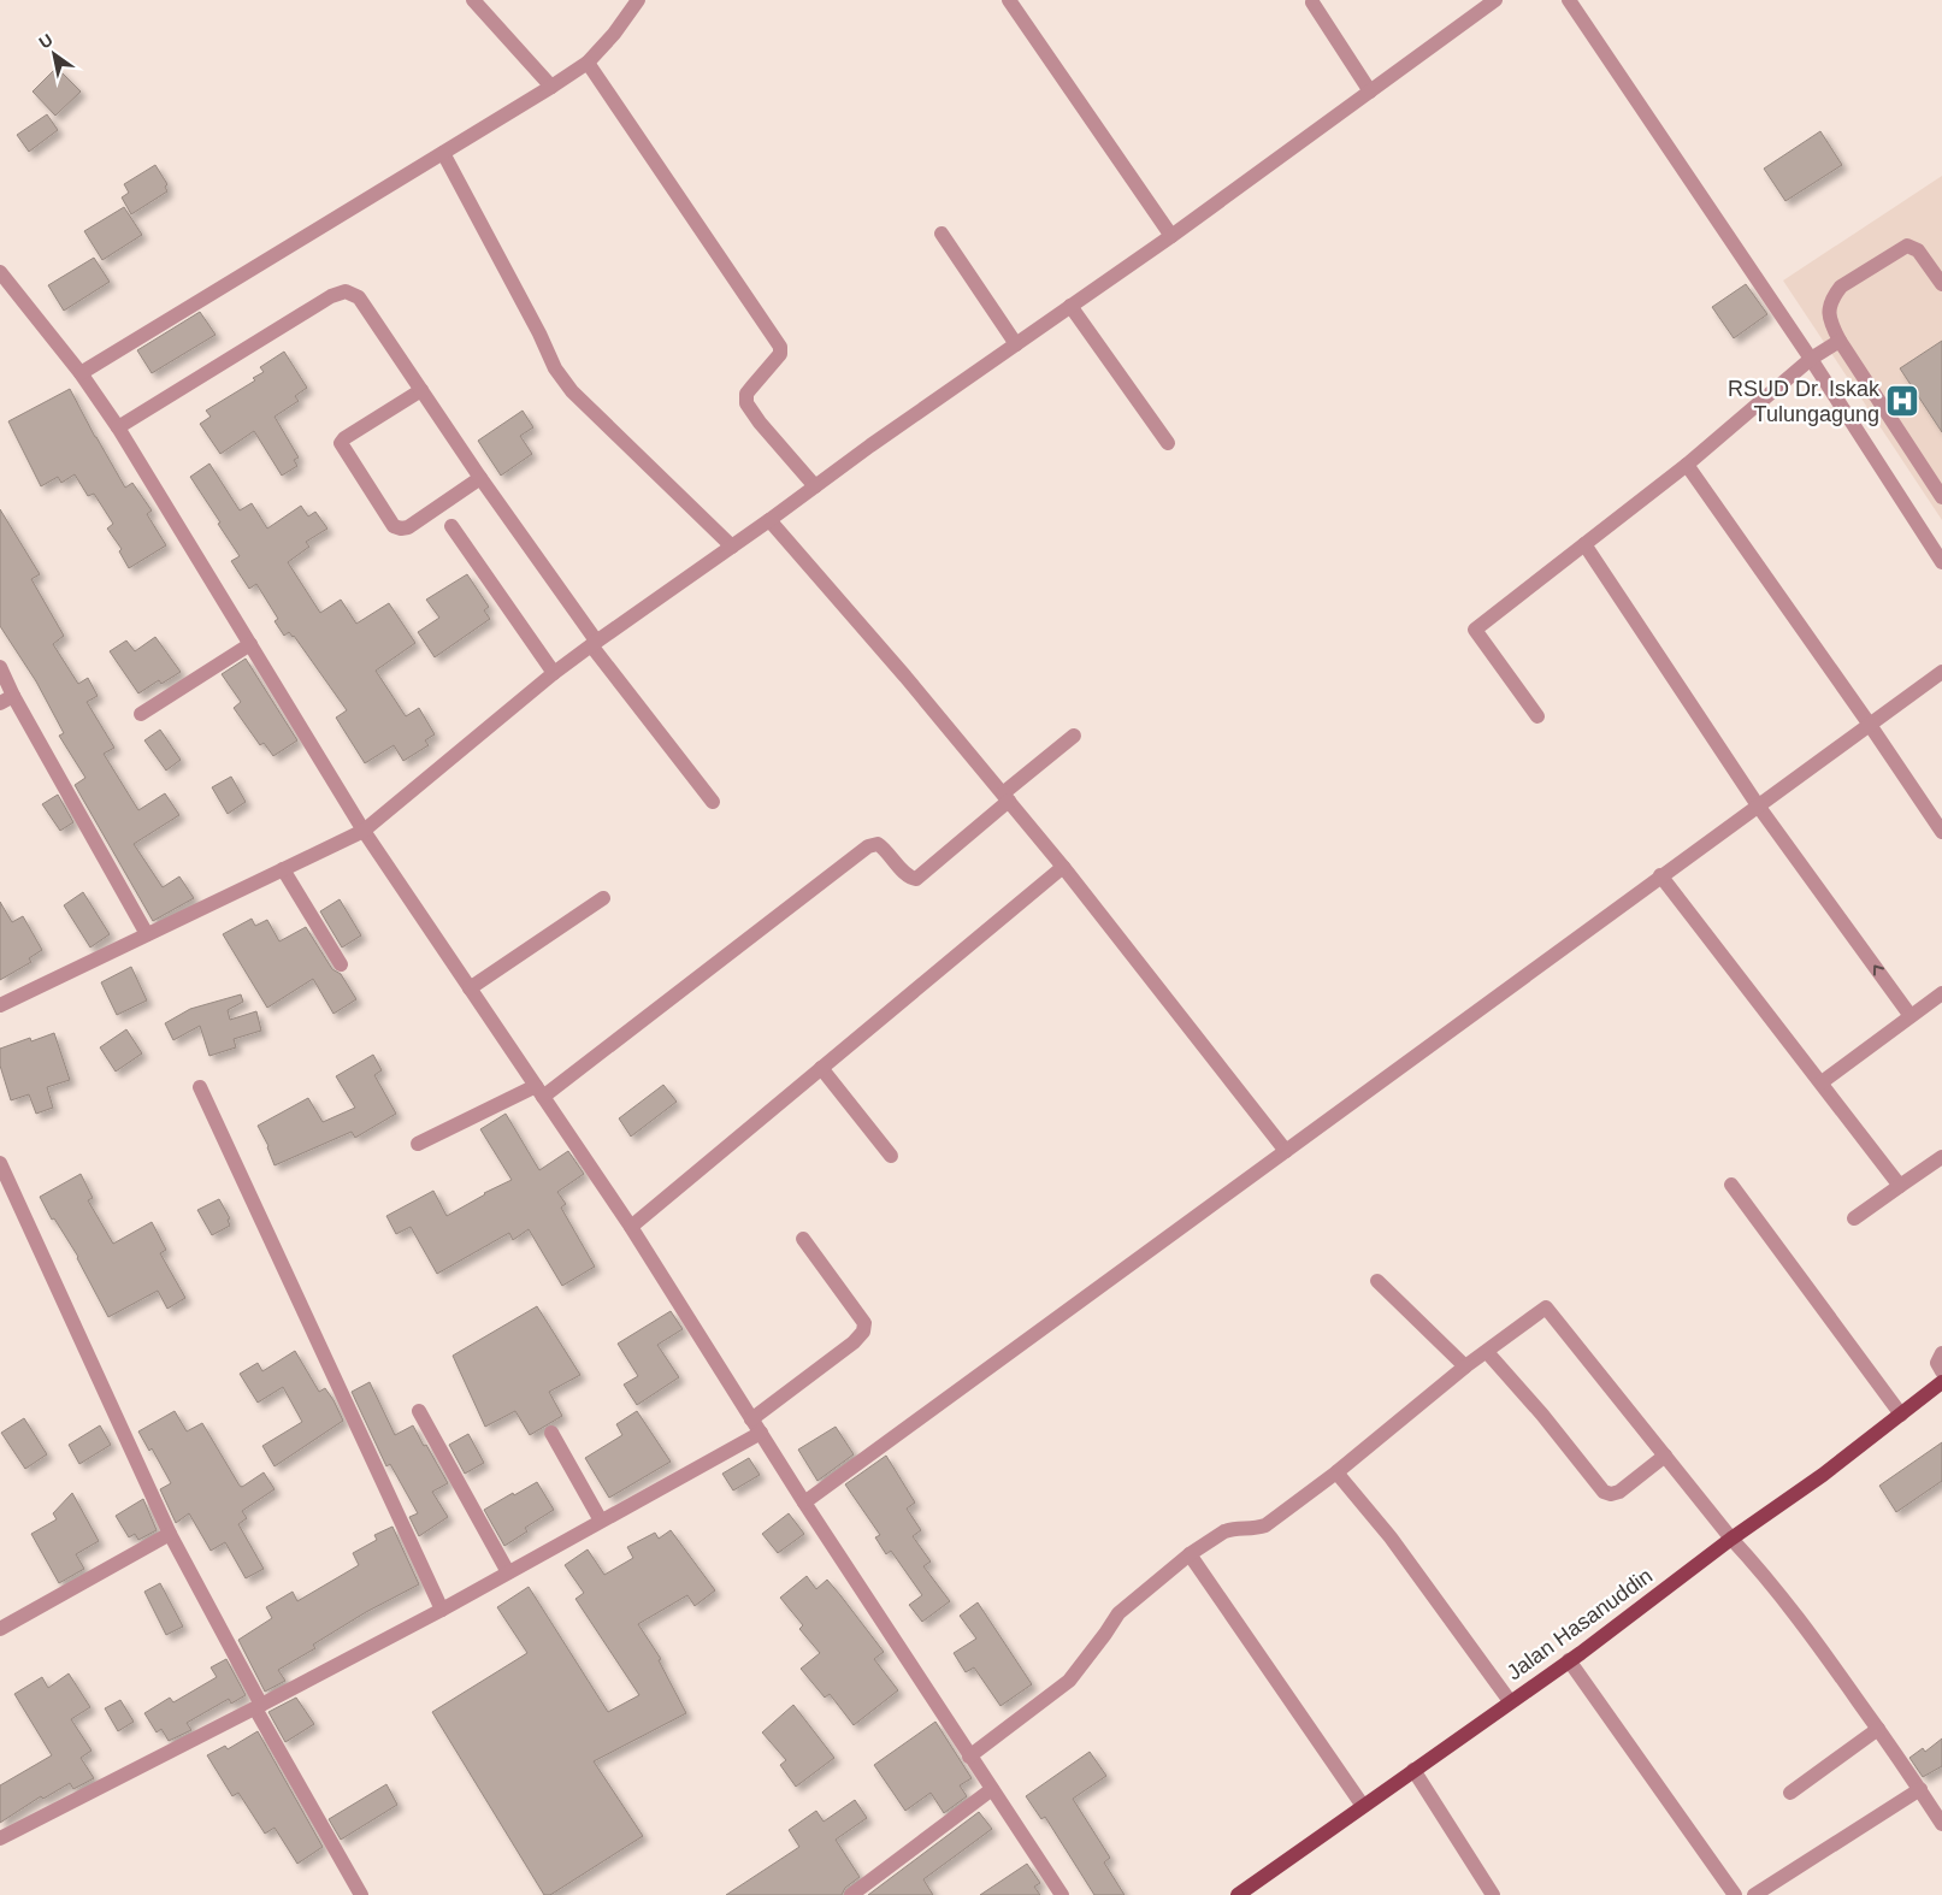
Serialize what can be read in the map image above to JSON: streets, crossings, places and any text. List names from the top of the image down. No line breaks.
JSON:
{"streets":{"main road":["Jalan Hasanuddin"]},"places":{"hospital":["RSUD Dr. Iskak Tulungagung"]},"north":"top left"}
